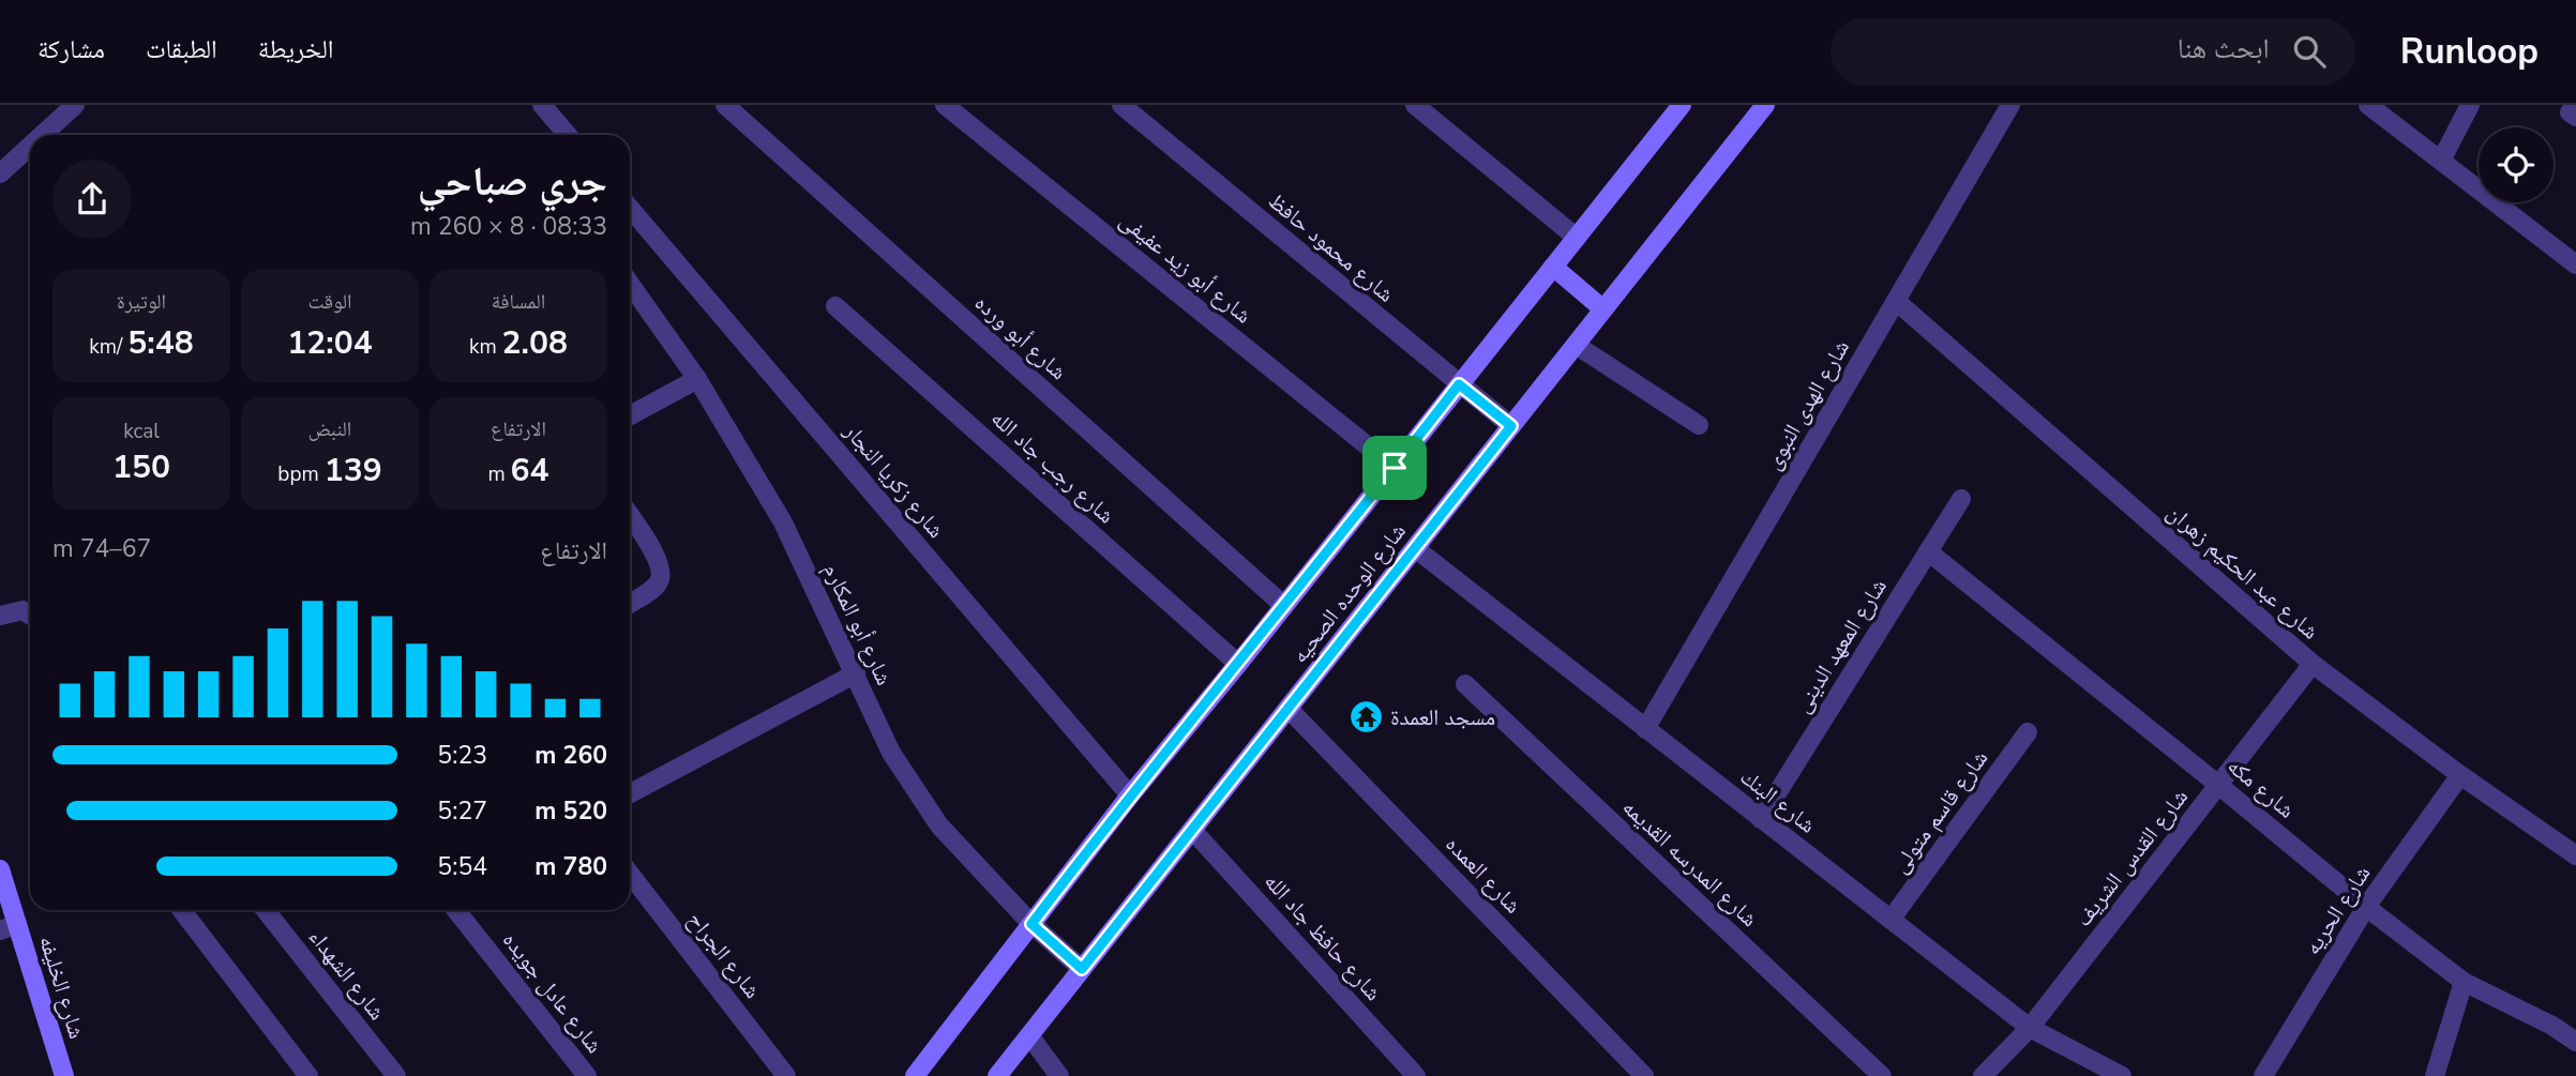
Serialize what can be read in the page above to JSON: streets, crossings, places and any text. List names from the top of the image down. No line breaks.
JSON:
{"streets":{"main road":["شارع الوحده الصحيه","شارع الخليفه"],"street":["شارع محمود حافظ","شارع أبو زيد عفيفى","شارع أبو ورده","شارع الهدى النبوى","شارع رجب جاد الله","شارع زكريا النجار","شارع عبد الحكيم زهران","شارع أبو المكارم","شارع المعهد الدينى","شارع مكه","شارع البنك","شارع قاسم متولى","شارع القدس الشريف","شارع المدرسه القديمه","شارع العمده","شارع الحريه","شارع حافظ جاد الله","شارع الجراح","شارع الشهداء","شارع عادل جويده"]},"crossings":[["شارع محمود حافظ","شارع الوحده الصحيه"],["شارع أبو زيد عفيفى","شارع الوحده الصحيه"],["شارع أبو ورده","شارع الوحده الصحيه"],["شارع الهدى النبوى","شارع عبد الحكيم زهران"],["شارع الهدى النبوى","شارع البنك"],["شارع رجب جاد الله","شارع الوحده الصحيه"],["شارع زكريا النجار","شارع الوحده الصحيه"],["شارع عبد الحكيم زهران","شارع القدس الشريف"],["شارع عبد الحكيم زهران","شارع الحريه"],["شارع الوحده الصحيه","شارع أبو المكارم"],["شارع الوحده الصحيه","شارع البنك"],["شارع الوحده الصحيه","شارع العمده"],["شارع الوحده الصحيه","شارع حافظ جاد الله"],["شارع المعهد الدينى","شارع مكه"],["شارع المعهد الدينى","شارع البنك"],["شارع مكه","شارع القدس الشريف"],["شارع مكه","شارع الحريه"],["شارع البنك","شارع قاسم متولى"],["شارع البنك","شارع القدس الشريف"]],"places":{"temple":["مسجد العمدة"]},"page":{"header":"Runloop","search":"ابحث هنا","nav":["الخريطة","الطبقات","مشاركة"],"heading":["جري صباحي","08:33 · 8 × 260 m"],"stats":[["المسافة","2.08 km"],["الوقت","12:04"],["الوتيرة","5:48 /km"],["الارتفاع","64 m"],["النبض","139 bpm"],["kcal","150"]],"chart":["الارتفاع","67–74 m"],"list":[{"name":"260 m","note":"5:23"},{"name":"520 m","note":"5:27"},{"name":"780 m","note":"5:54"}]}}
